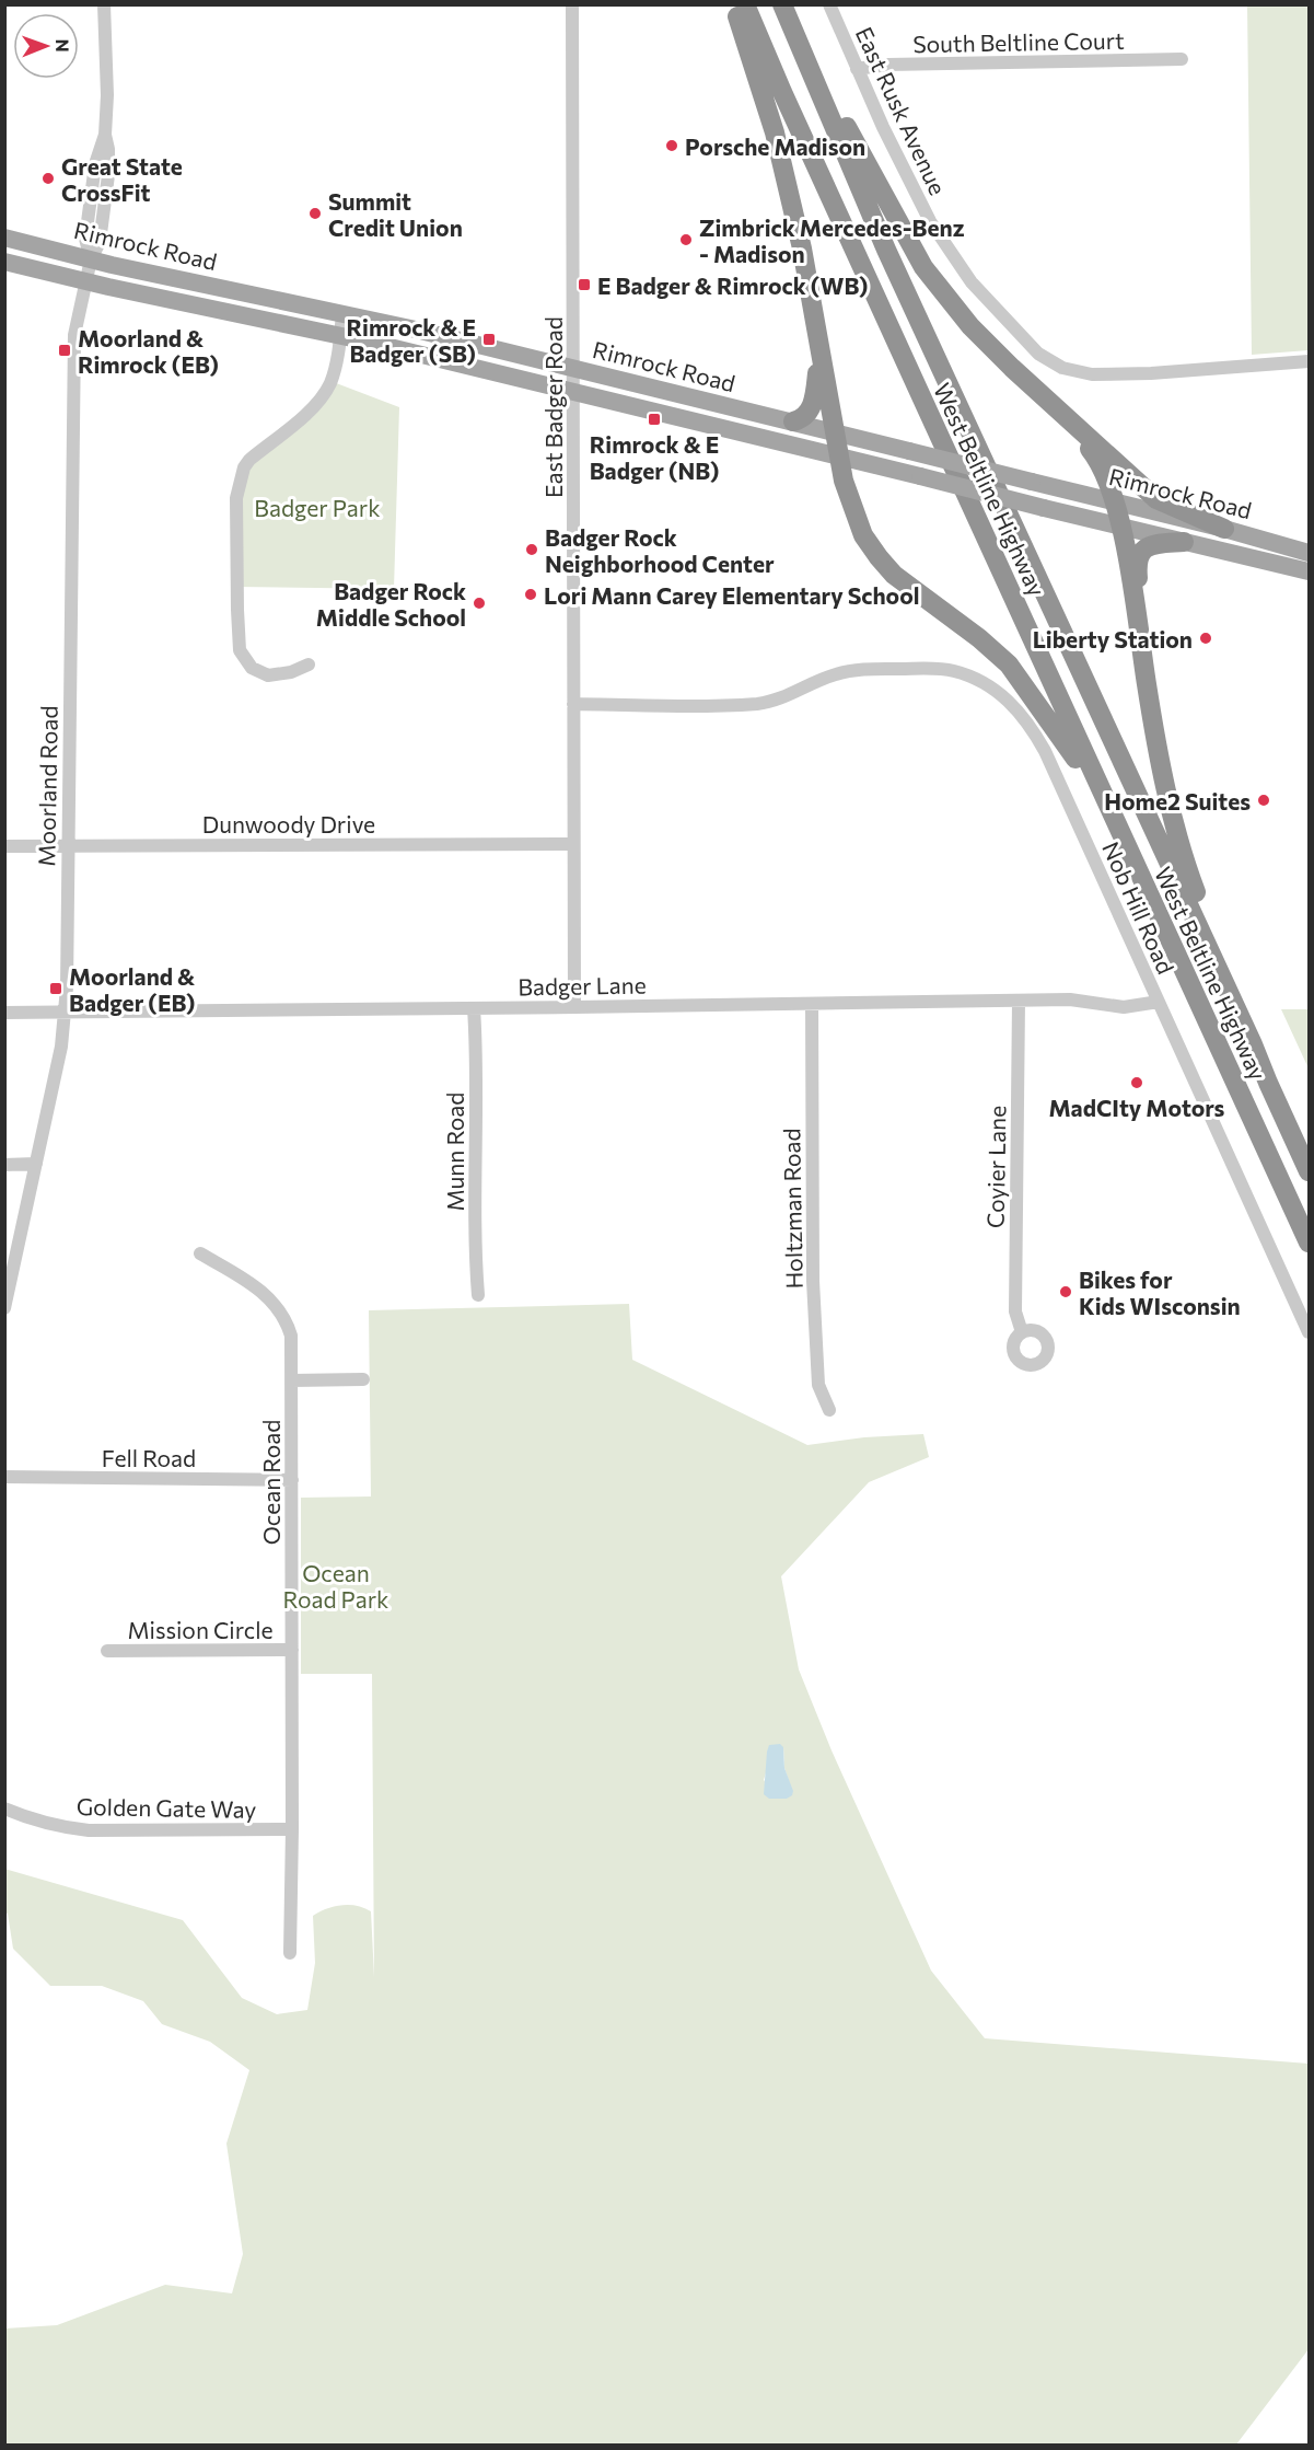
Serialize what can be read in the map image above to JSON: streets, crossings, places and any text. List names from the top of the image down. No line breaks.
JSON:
{"streets":{"highway":["West Beltline Highway"],"main road":["Rimrock Road"],"street":["South Beltline Court","East Rusk Avenue","East Badger Road","Moorland Road","Dunwoody Drive","Nob Hill Road","Badger Lane","Munn Road","Coyier Lane","Holtzman Road","Fell Road","Ocean Road","Mission Circle","Golden Gate Way"]},"crossings":[["South Beltline Court","East Rusk Avenue"],["Rimrock Road","East Badger Road"],["Rimrock Road","Moorland Road"],["East Badger Road","Dunwoody Drive"],["East Badger Road","Nob Hill Road"],["East Badger Road","Badger Lane"],["Moorland Road","Dunwoody Drive"],["Moorland Road","Badger Lane"],["Nob Hill Road","Badger Lane"],["Badger Lane","Munn Road"],["Badger Lane","Coyier Lane"],["Badger Lane","Holtzman Road"],["Fell Road","Ocean Road"],["Ocean Road","Mission Circle"],["Ocean Road","Golden Gate Way"]],"parks":["Badger Park","Ocean Road Park"],"places":{"other":["Porsche Madison","Great State CrossFit","Summit Credit Union","Zimbrick Mercedes-Benz - Madison","Badger Rock Neighborhood Center","Lori Mann Carey Elementary School","Badger Rock Middle School","Liberty Station","Home2 Suites","MadCIty Motors","Bikes for Kids WIsconsin"],"transit":["E Badger & Rimrock (WB)","Rimrock & E Badger (SB)","Moorland & Rimrock (EB)","Rimrock & E Badger (NB)","Moorland & Badger (EB)"]},"north":"right"}
